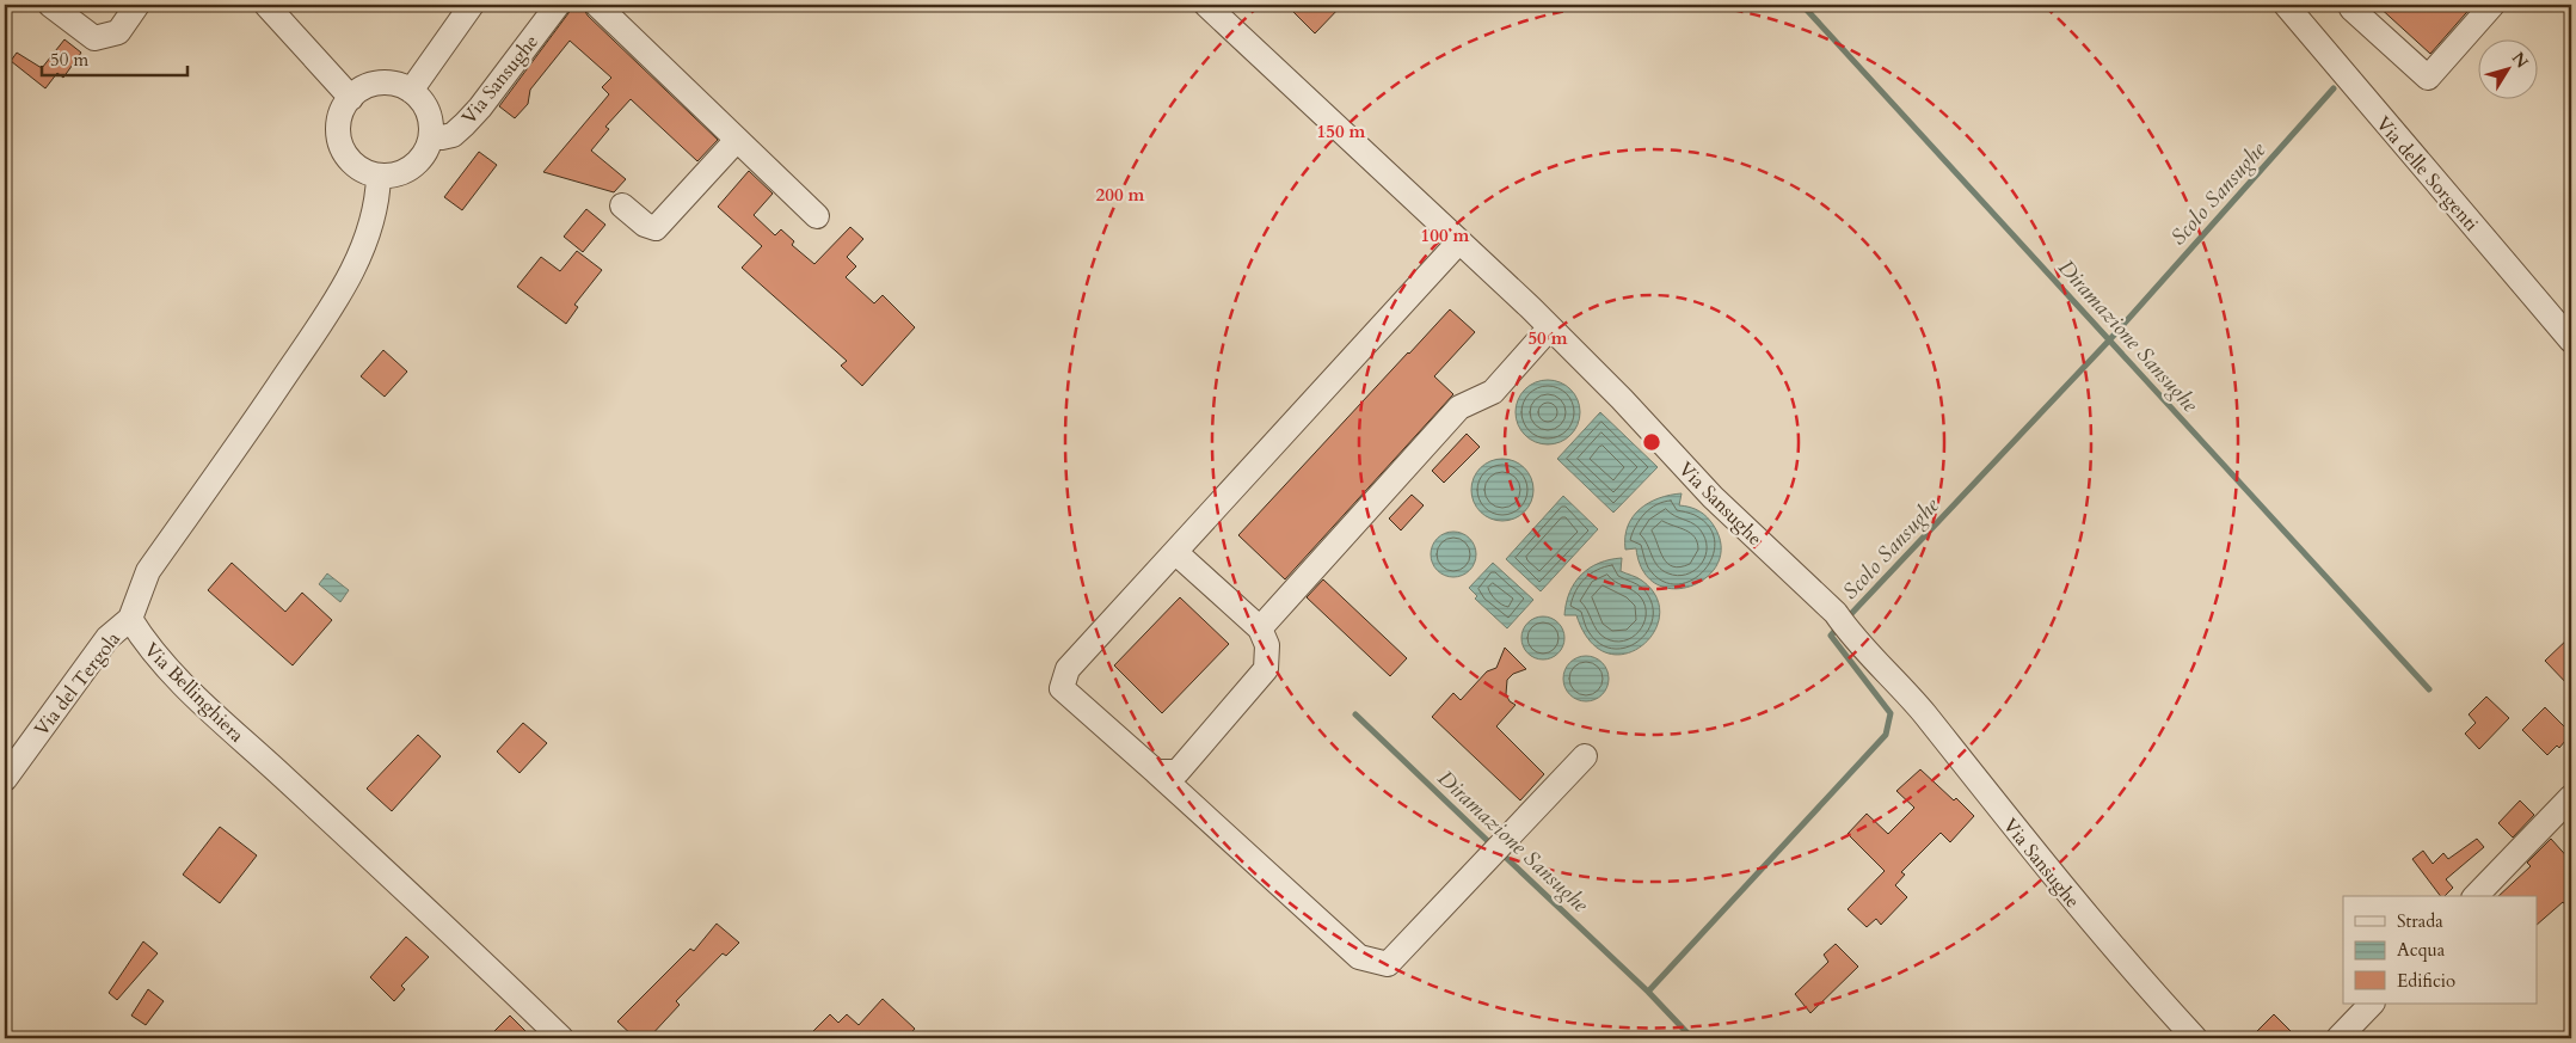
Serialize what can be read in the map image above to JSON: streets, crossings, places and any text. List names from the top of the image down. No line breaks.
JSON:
{"streets":{"street":["Via Sansughe","Via delle Sorgenti","Via del Tergola","Via Bellinghiera"]},"crossings":[["Via del Tergola","Via Bellinghiera"]],"water":["Scolo Sansughe","Diramazione Sansughe"],"legend":["Strada","Acqua","Edificio"],"scale_bar":"50 m","north":"top right","rings":["150 m","200 m","100 m","50 m"]}
